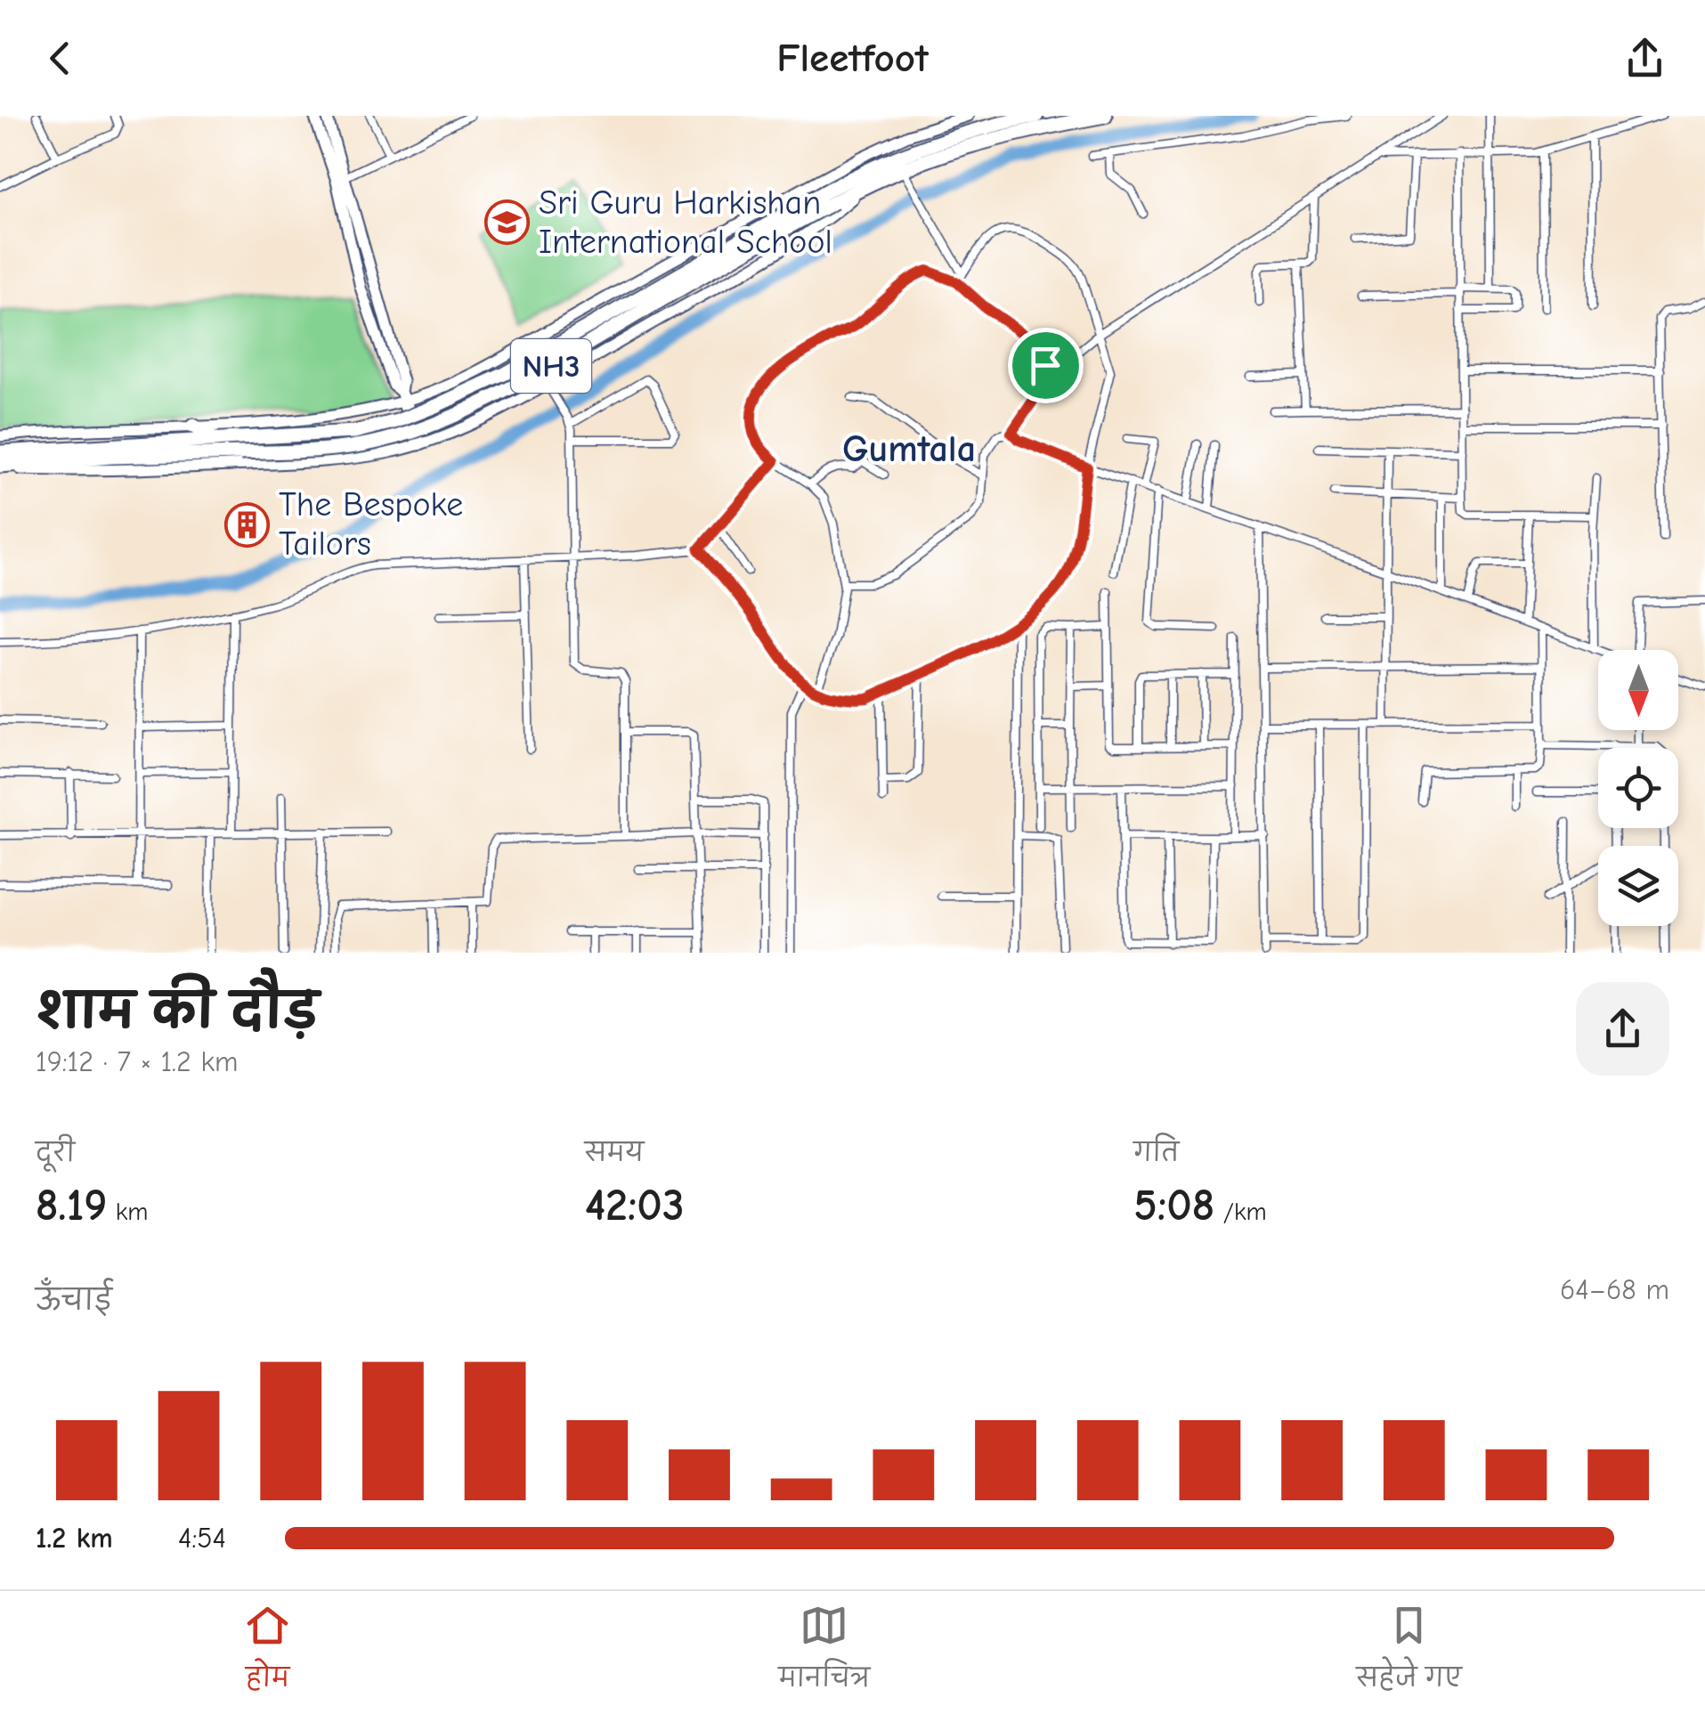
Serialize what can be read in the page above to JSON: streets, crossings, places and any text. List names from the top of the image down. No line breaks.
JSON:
{"streets":{"highway":["NH3"]},"districts":["Gumtala"],"places":{"school or university":["Sri Guru Harkishan International School"],"building":["The Bespoke Tailors"]},"north":"bottom","page":{"header":"Fleetfoot","heading":["शाम की दौड़","19:12 · 7 × 1.2 km"],"stats":[["दूरी","8.19 km"],["समय","42:03"],["गति","5:08 /km"]],"chart":["ऊँचाई","64–68 m"],"list":[{"name":"1.2 km","note":"4:54"}],"tabs":["होम","मानचित्र","सहेजे गए"]}}
